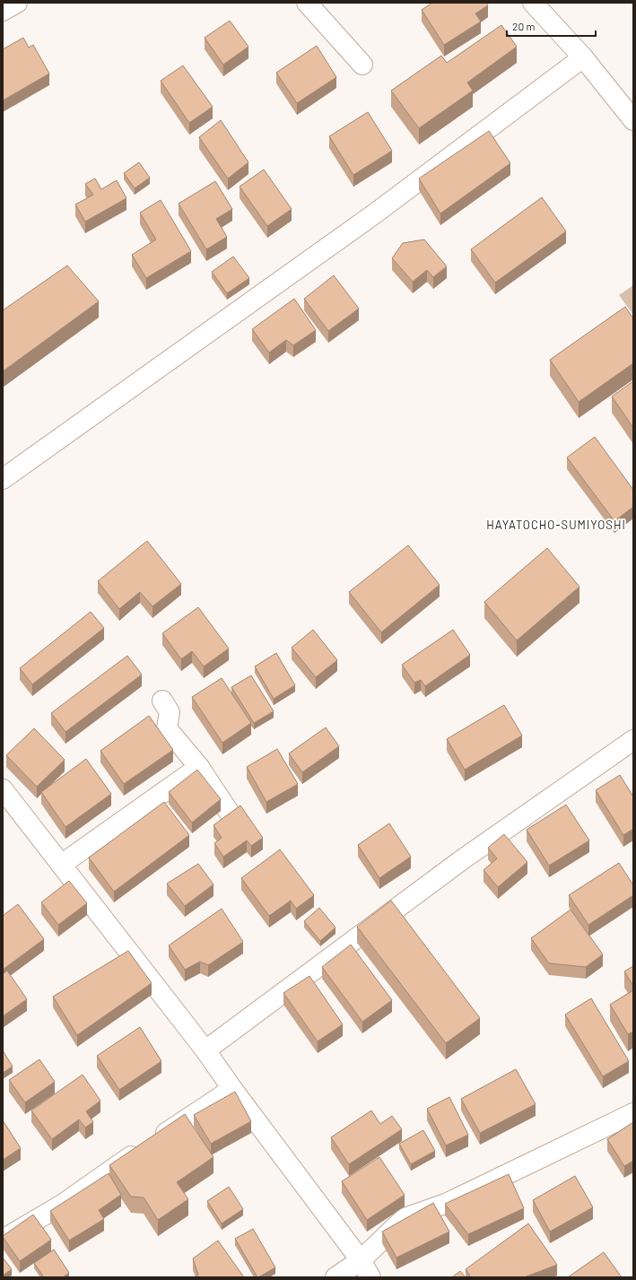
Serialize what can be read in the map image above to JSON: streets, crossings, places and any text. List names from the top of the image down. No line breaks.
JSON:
{"districts":["HAYATOCHO-SUMIYOSHI"],"scale_bar":"20 m"}
